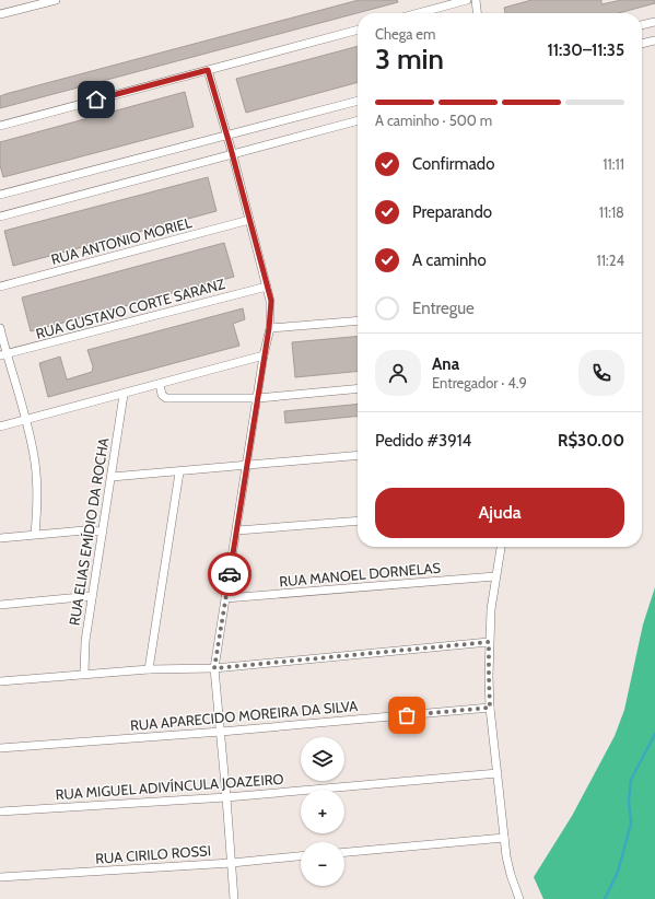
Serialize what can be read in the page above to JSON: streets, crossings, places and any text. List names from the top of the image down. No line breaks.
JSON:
{"streets":{"street":["RUA ANTONIO MORIEL","RUA GUSTAVO CORTE SARANZ","RUA ELIAS EMÍDIO DA ROCHA","RUA MANOEL DORNELAS","RUA APARECIDO MOREIRA DA SILVA","RUA MIGUEL ADIVÍNCULA JOAZEIRO","RUA CIRILO ROSSI"]},"page":{"heading":["3 min","Chega em","11:30–11:35"],"panel":["Ana","Entregador · 4.9","Pedido #3914","R$30.00"],"bar":"A caminho · 500 m","list":[["Confirmado","11:11"],["Preparando","11:18"],["A caminho","11:24"],"Entregue"],"buttons":"Ajuda","map_buttons":["+","−"]}}
